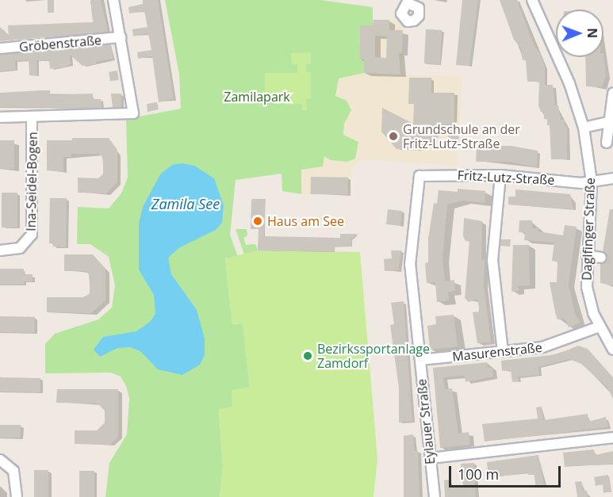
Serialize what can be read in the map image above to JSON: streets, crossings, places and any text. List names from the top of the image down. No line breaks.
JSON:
{"streets":{"street":["Gröbenstraße","Fritz-Lutz-Straße","Ina-Seidel-Bogen","Daglfinger Straße","Masurenstraße","Eylauer Straße"]},"crossings":[["Fritz-Lutz-Straße","Daglfinger Straße"],["Fritz-Lutz-Straße","Eylauer Straße"],["Daglfinger Straße","Masurenstraße"],["Masurenstraße","Eylauer Straße"]],"water":["Zamila See"],"parks":["Zamilapark"],"places":["Grundschule an der Fritz-Lutz-Straße","Haus am See","Bezirkssportanlage Zamdorf"],"scale_bar":"100 m","north":"right"}
